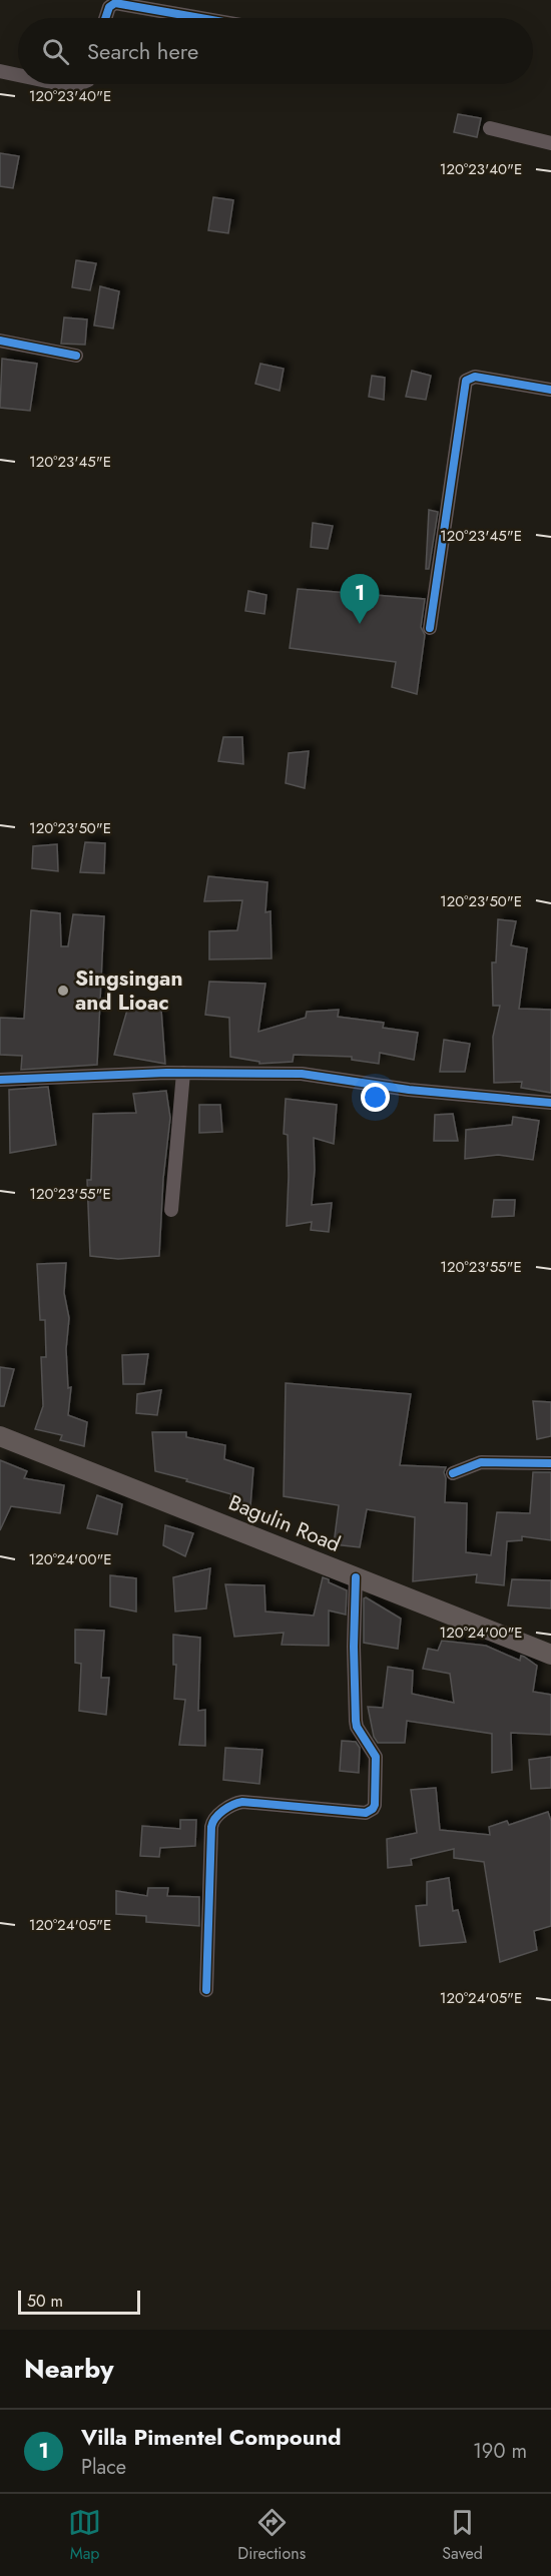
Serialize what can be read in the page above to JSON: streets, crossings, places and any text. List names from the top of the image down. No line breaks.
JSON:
{"streets":{"main road":["Bagulin Road"]},"places":["Singsingan and Lioac"],"scale_bar":"50 m","page":{"search":"Search here","pins":"1","scale":"50 m","heading":"Nearby","list":[{"mark":"1","name":"Villa Pimentel Compound","note":"Place","value":"190 m"}],"nav":["Map","Directions","Saved"]},"coordinates":["120°23'40\"E","120°23'45\"E","120°23'50\"E","120°23'55\"E","120°24'00\"E","120°24'05\"E"]}
